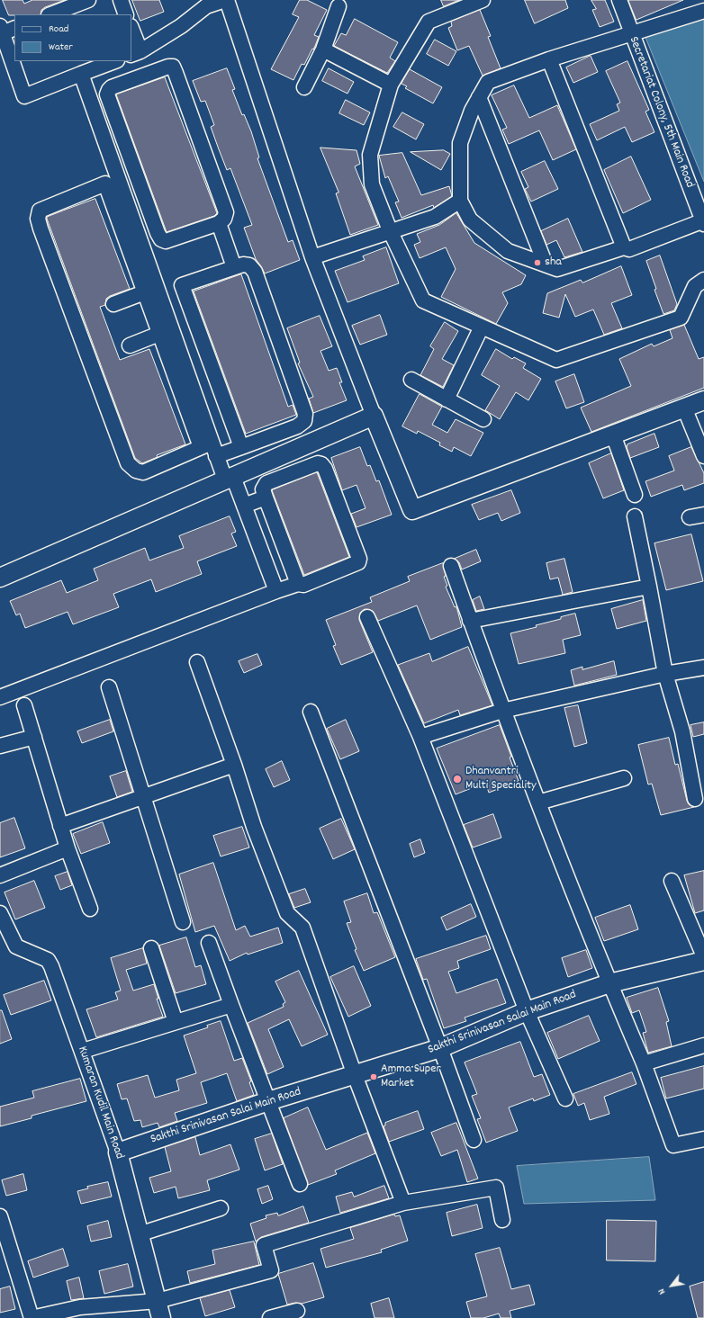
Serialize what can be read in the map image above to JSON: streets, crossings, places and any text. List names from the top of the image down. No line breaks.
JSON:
{"streets":{"street":["Secretariat Colony, 5th Main Road","Sakthi Srinivasan Salai Main Road","Kumaran Kudil Main Road"]},"crossings":[["Sakthi Srinivasan Salai Main Road","Kumaran Kudil Main Road"]],"places":["sha","Dhanvantri Multi Speciality","Amma Super Market"],"legend":["Road","Water"],"north":"bottom left"}
